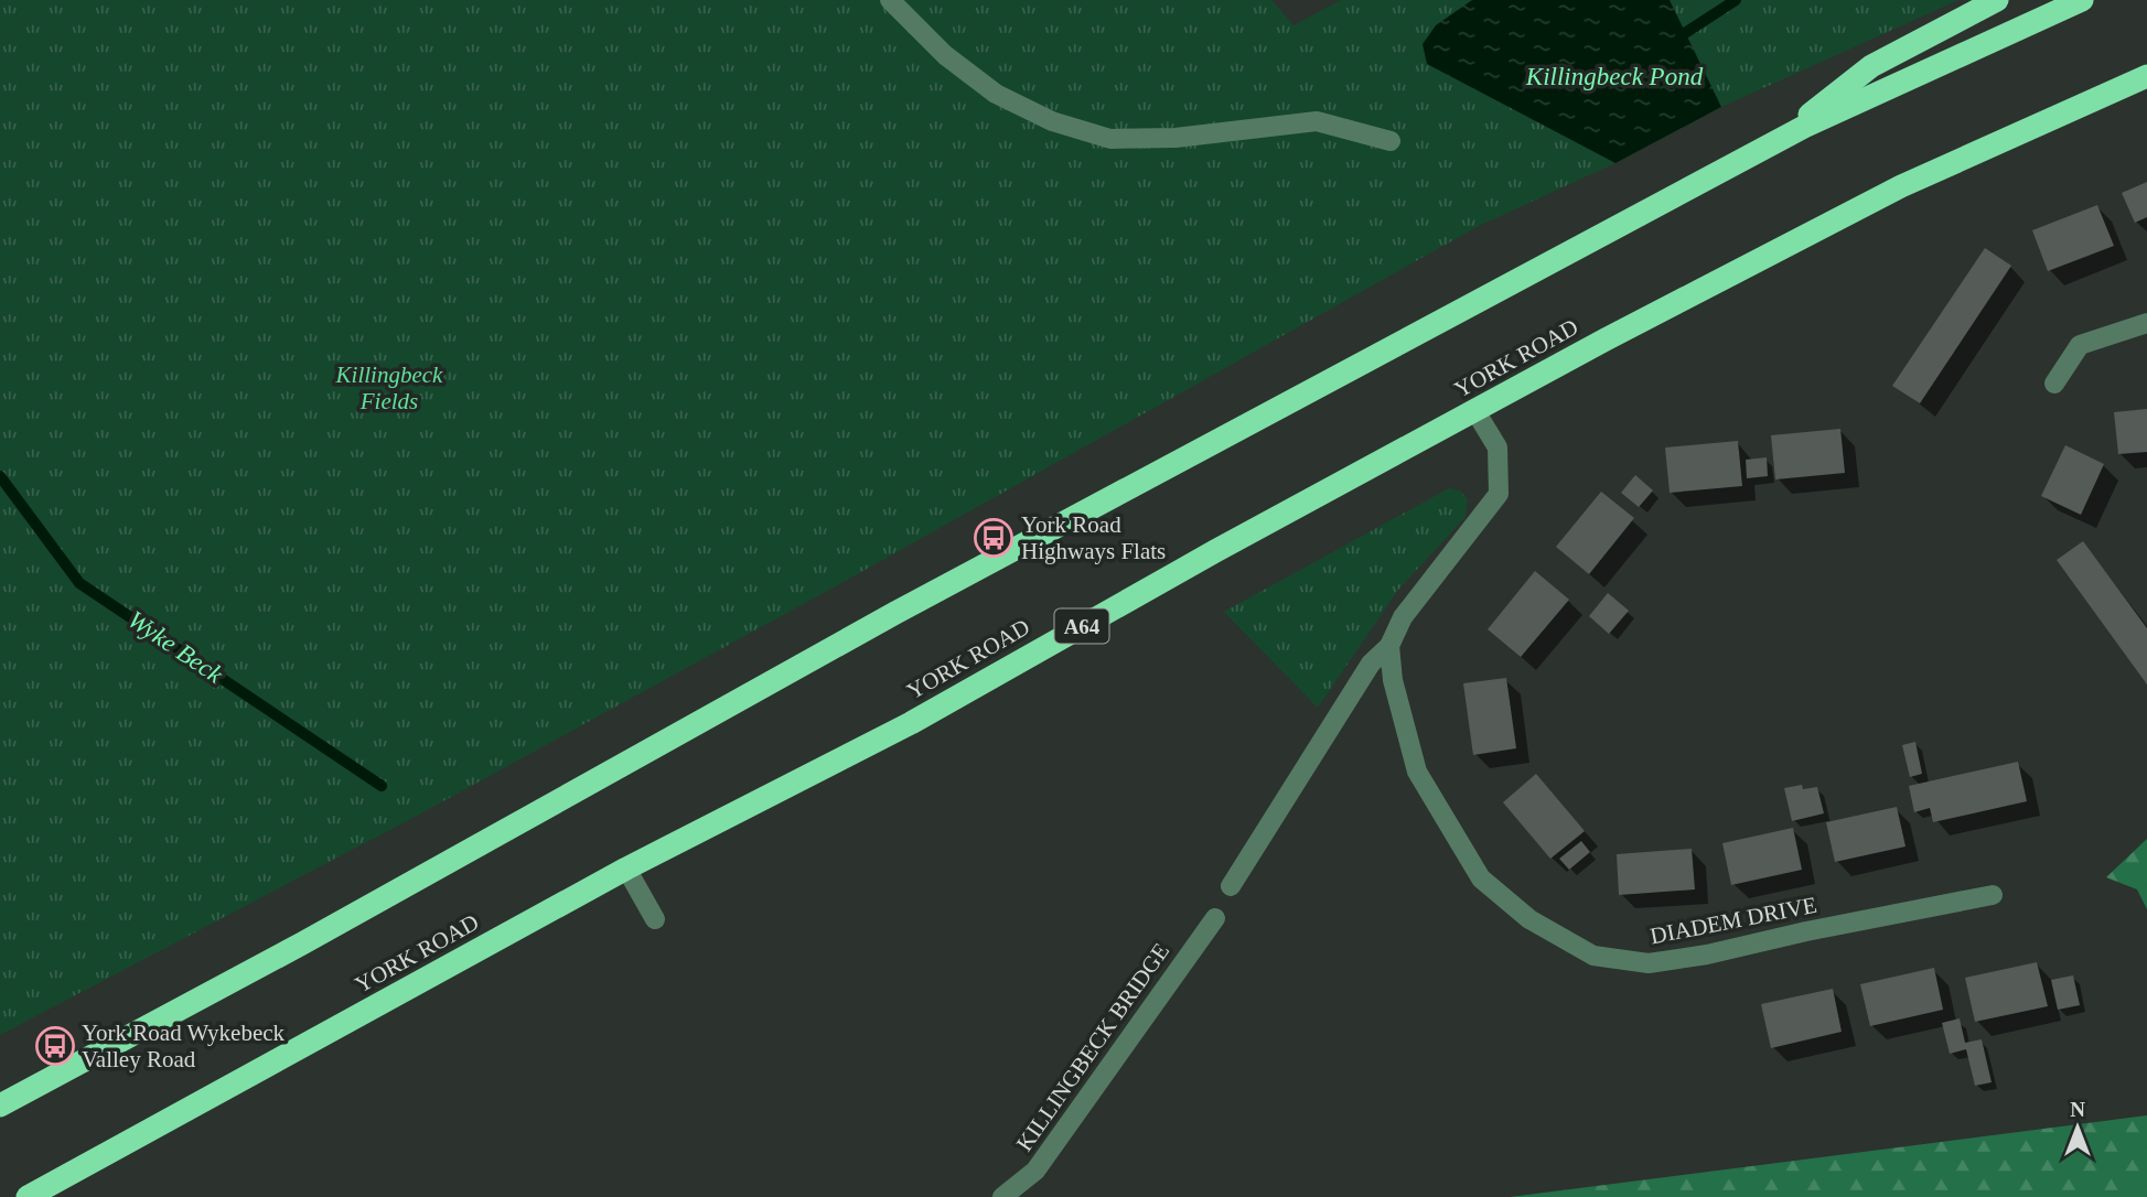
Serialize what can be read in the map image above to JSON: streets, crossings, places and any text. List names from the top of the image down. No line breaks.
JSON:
{"streets":{"highway":["YORK ROAD","A64"],"street":["DIADEM DRIVE","KILLINGBECK BRIDGE"]},"water":["Killingbeck Pond","Wyke Beck"],"parks":["Killingbeck Fields"],"places":{"bus stop":["York Road Highways Flats","York Road Wykebeck Valley Road"]},"north":"top"}
